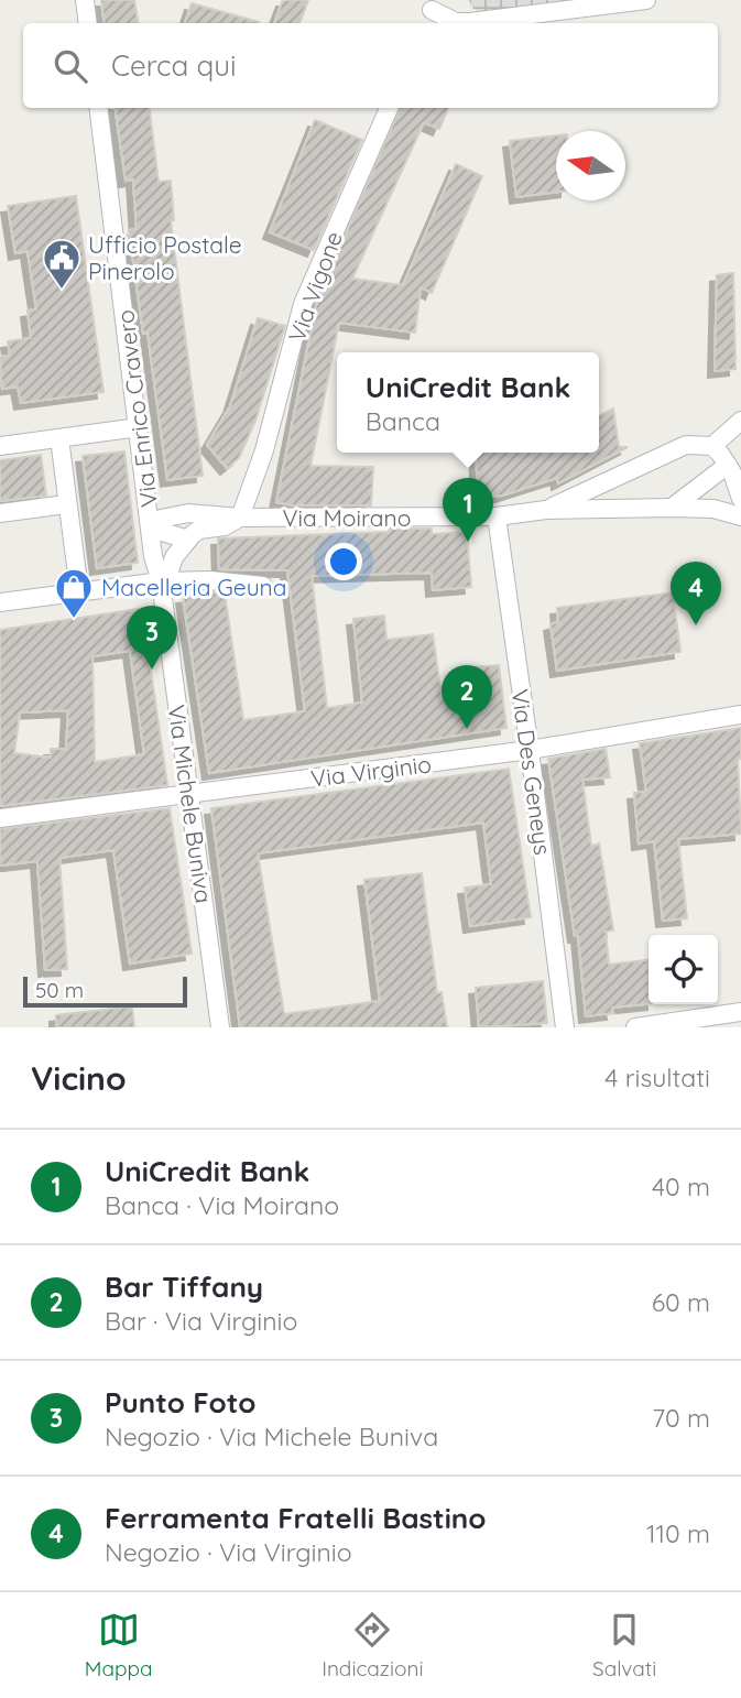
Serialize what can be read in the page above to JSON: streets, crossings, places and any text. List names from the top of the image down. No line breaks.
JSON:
{"streets":{"street":["Via Vigone","Via Enrico Cravero","Via Moirano","Via Virginio","Via Des Geneys","Via Michele Buniva"]},"crossings":[["Via Vigone","Via Moirano"],["Via Enrico Cravero","Via Moirano"],["Via Enrico Cravero","Via Michele Buniva"],["Via Moirano","Via Des Geneys"],["Via Moirano","Via Michele Buniva"],["Via Virginio","Via Des Geneys"],["Via Virginio","Via Michele Buniva"]],"places":{"public building":["Ufficio Postale Pinerolo"],"shop":["Macelleria Geuna"]},"scale_bar":"50 m","north":"left","page":{"search":"Cerca qui","popup":["UniCredit Bank","Banca"],"pins":["1","4","3","2"],"scale":"50 m","heading":["Vicino","4 risultati"],"list":[{"mark":"1","name":"UniCredit Bank","note":"Banca · Via Moirano","value":"40 m"},{"mark":"2","name":"Bar Tiffany","note":"Bar · Via Virginio","value":"60 m"},{"mark":"3","name":"Punto Foto","note":"Negozio · Via Michele Buniva","value":"70 m"},{"mark":"4","name":"Ferramenta Fratelli Bastino","note":"Negozio · Via Virginio","value":"110 m"}],"nav":["Mappa","Indicazioni","Salvati"]}}
